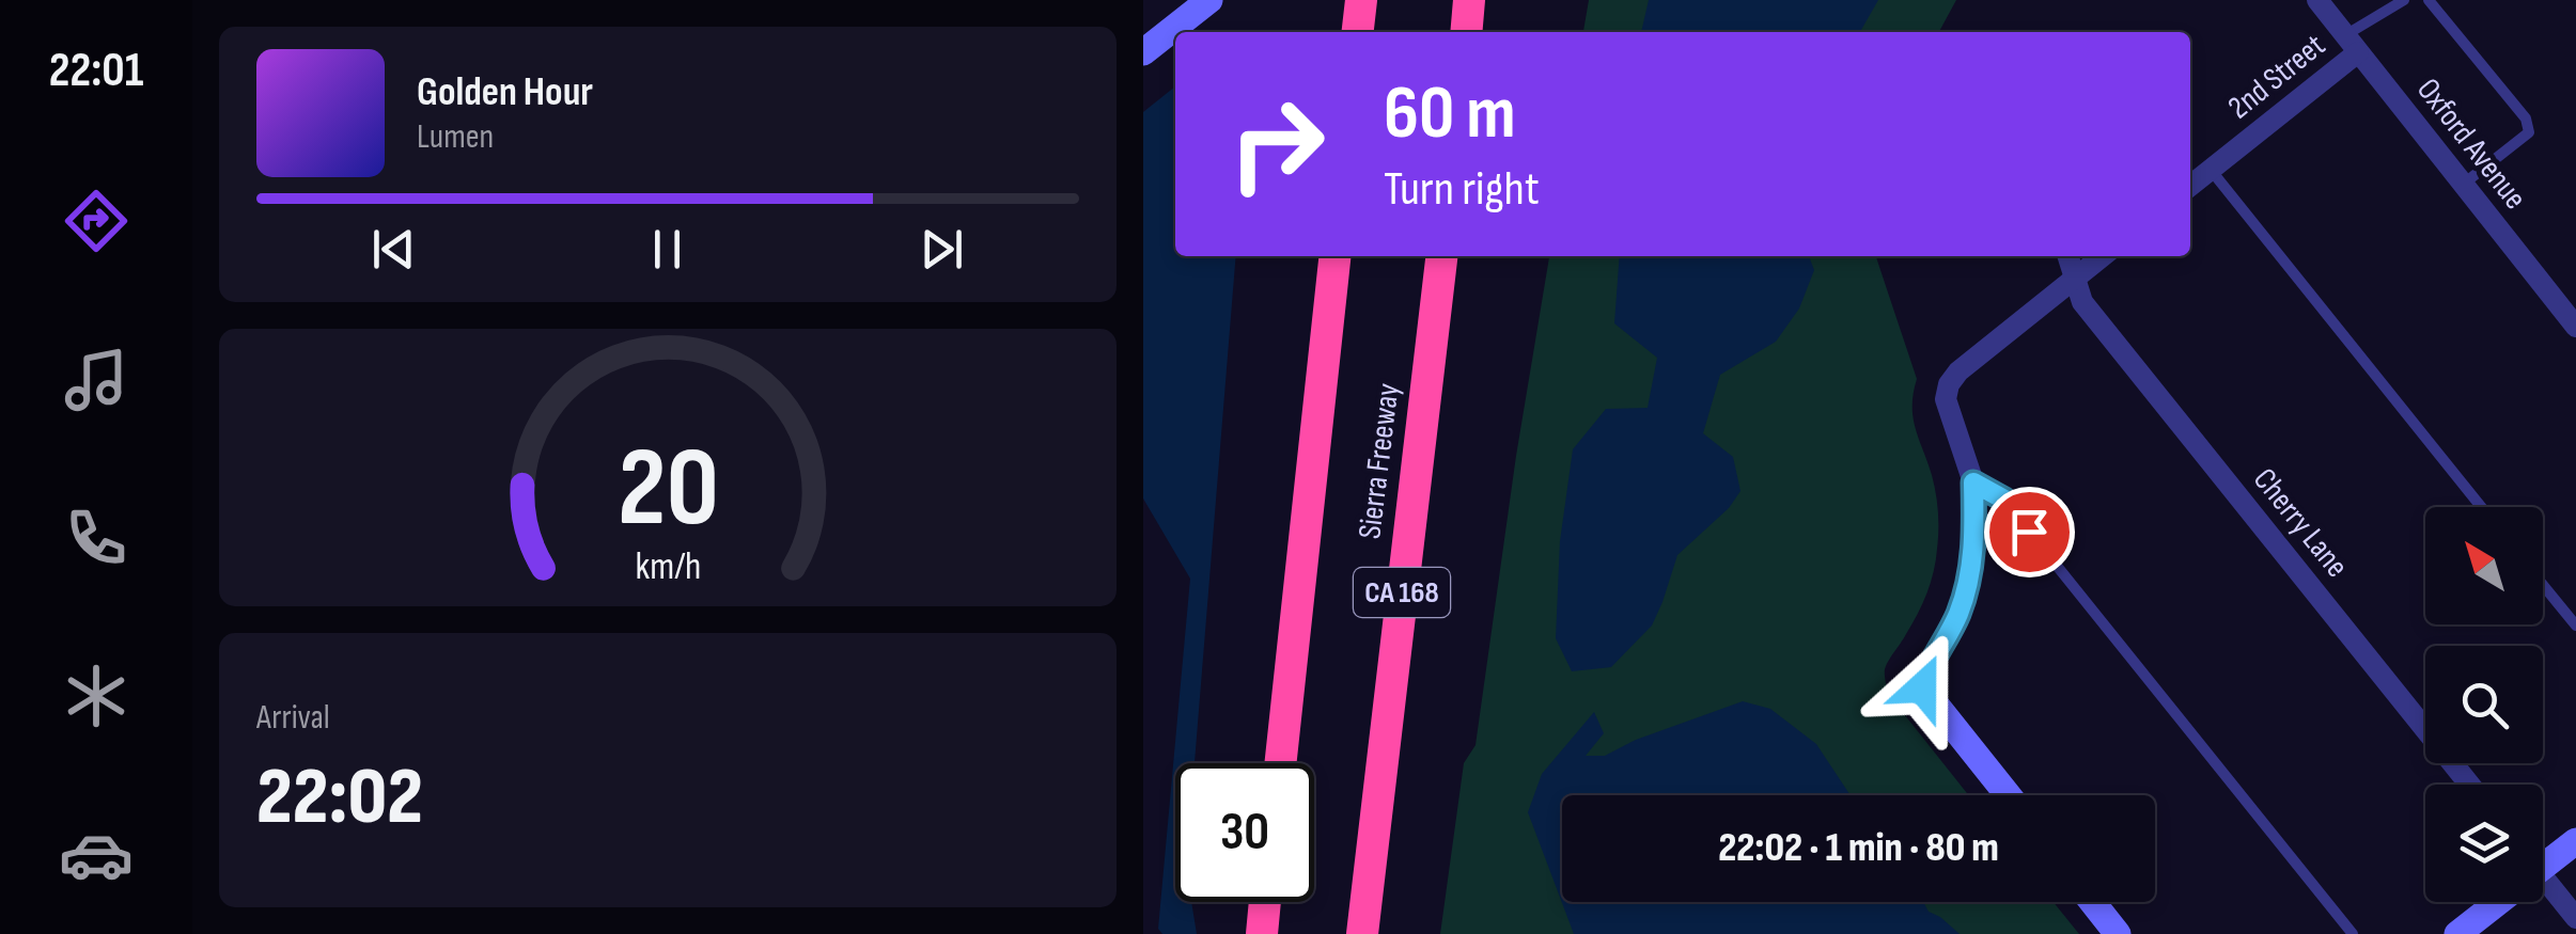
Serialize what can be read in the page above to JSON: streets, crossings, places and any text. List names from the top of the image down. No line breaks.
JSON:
{"streets":{"highway":["Sierra Freeway","CA 168"],"street":["2nd Street","Oxford Avenue","Cherry Lane"]},"crossings":[["2nd Street","Oxford Avenue"]],"north":"top left","page":{"tabs":"22:01","turn":["60 m","Turn right"],"song":["Golden Hour","Lumen"],"tile":["Arrival","22:02"],"limit":"30","trip":"22:02 · 1 min · 80 m","gauge":["20","km/h"]}}
